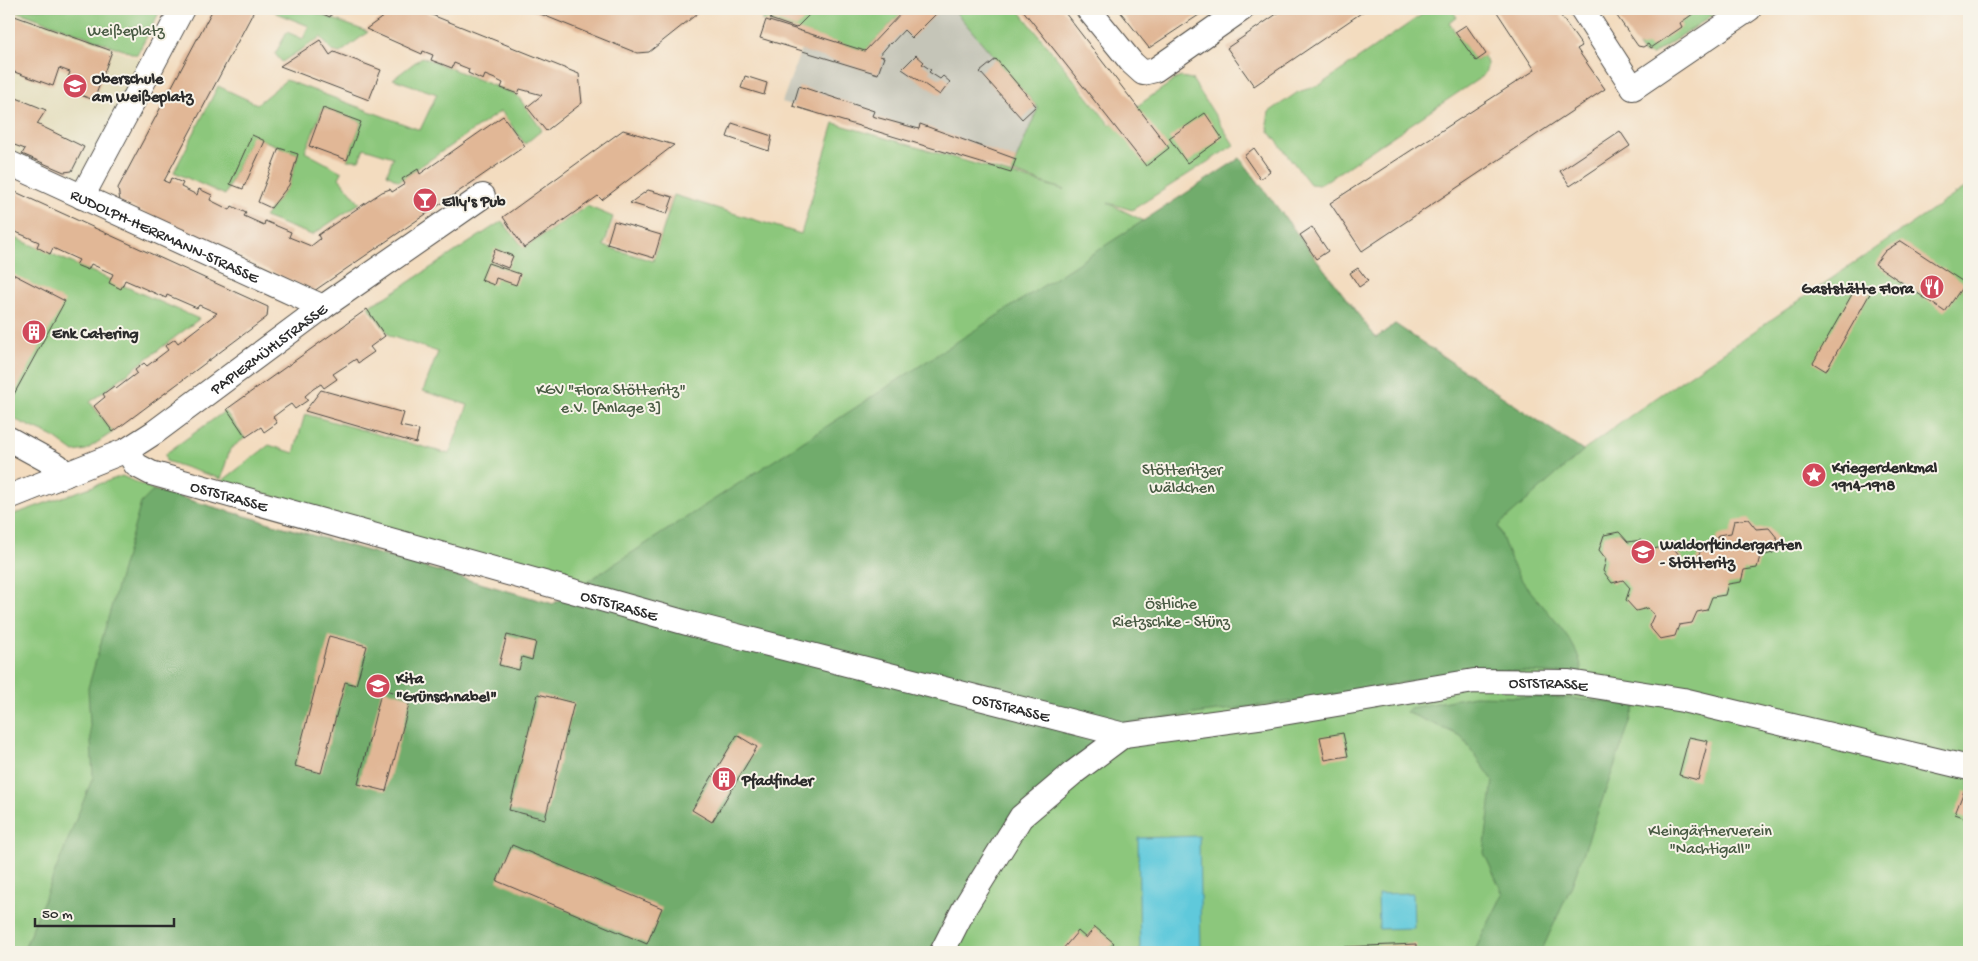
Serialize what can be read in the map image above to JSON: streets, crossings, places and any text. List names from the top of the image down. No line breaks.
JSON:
{"streets":{"street":["RUDOLPH-HERRMANN-STRASSE","PAPIERMÜHLSTRASSE","OSTSTRASSE"]},"crossings":[["RUDOLPH-HERRMANN-STRASSE","PAPIERMÜHLSTRASSE"],["PAPIERMÜHLSTRASSE","OSTSTRASSE"]],"parks":["Weißeplatz","KGV \"Flora Stötteritz\" e.V. [Anlage 3]","Stötteritzer Wäldchen","Östliche Rietzschke - Stünz","Kleingärtnerverein \"Nachtigall\""],"places":{"school or university":["Oberschule am Weißeplatz","Waldorfkindergarten - Stötteritz","Kita \"Grünschnabel\""],"bar":["Elly's Pub"],"restaurant":["Gaststätte Flora"],"building":["Enk Catering","Pfadfinder"],"place":["Kriegerdenkmal 1914-1918"]},"scale_bar":"50 m"}
